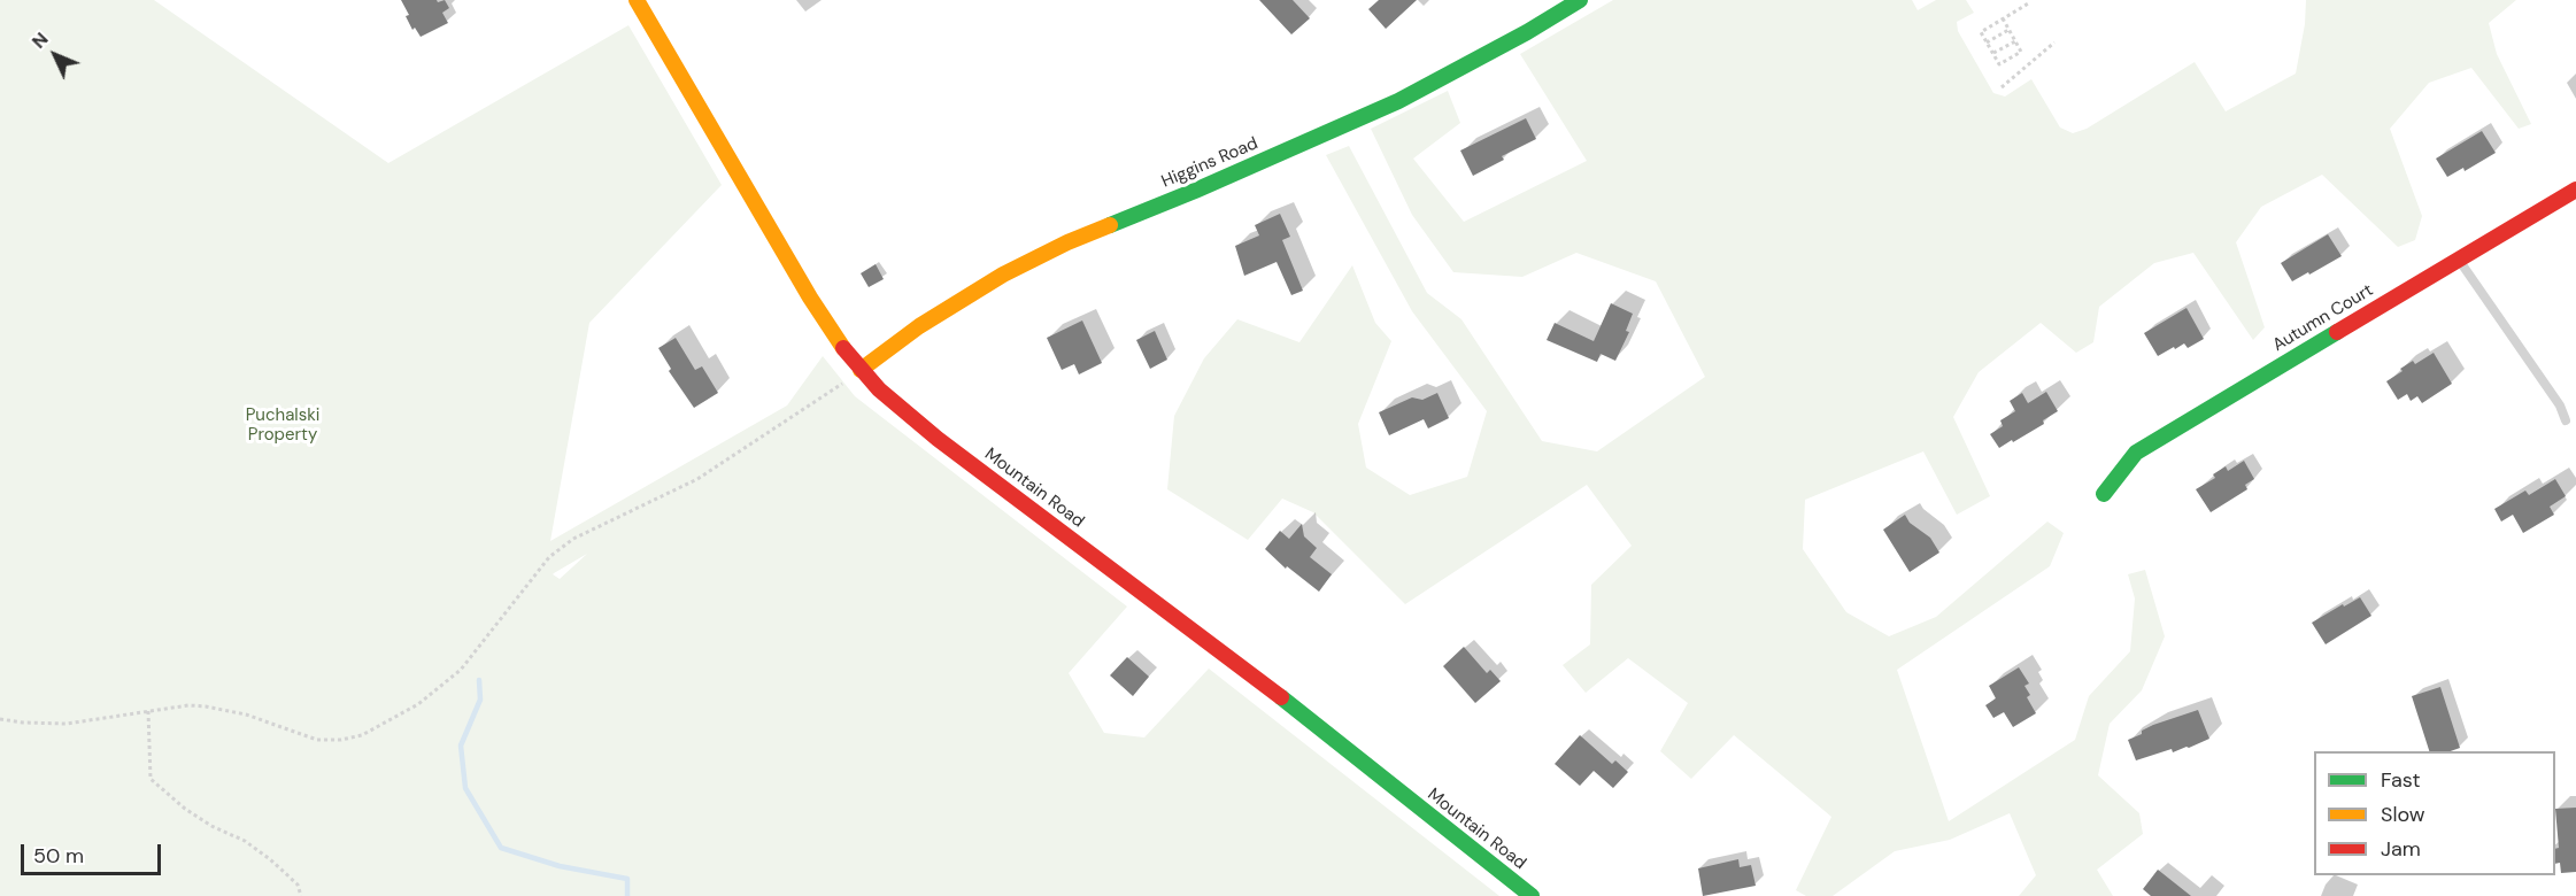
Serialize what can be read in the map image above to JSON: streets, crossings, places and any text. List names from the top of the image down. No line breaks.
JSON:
{"streets":{"street":["Higgins Road","Autumn Court","Mountain Road"]},"crossings":[["Higgins Road","Mountain Road"]],"parks":["Puchalski Property"],"legend":["Fast","Slow","Jam"],"scale_bar":"50 m","north":"top left"}
